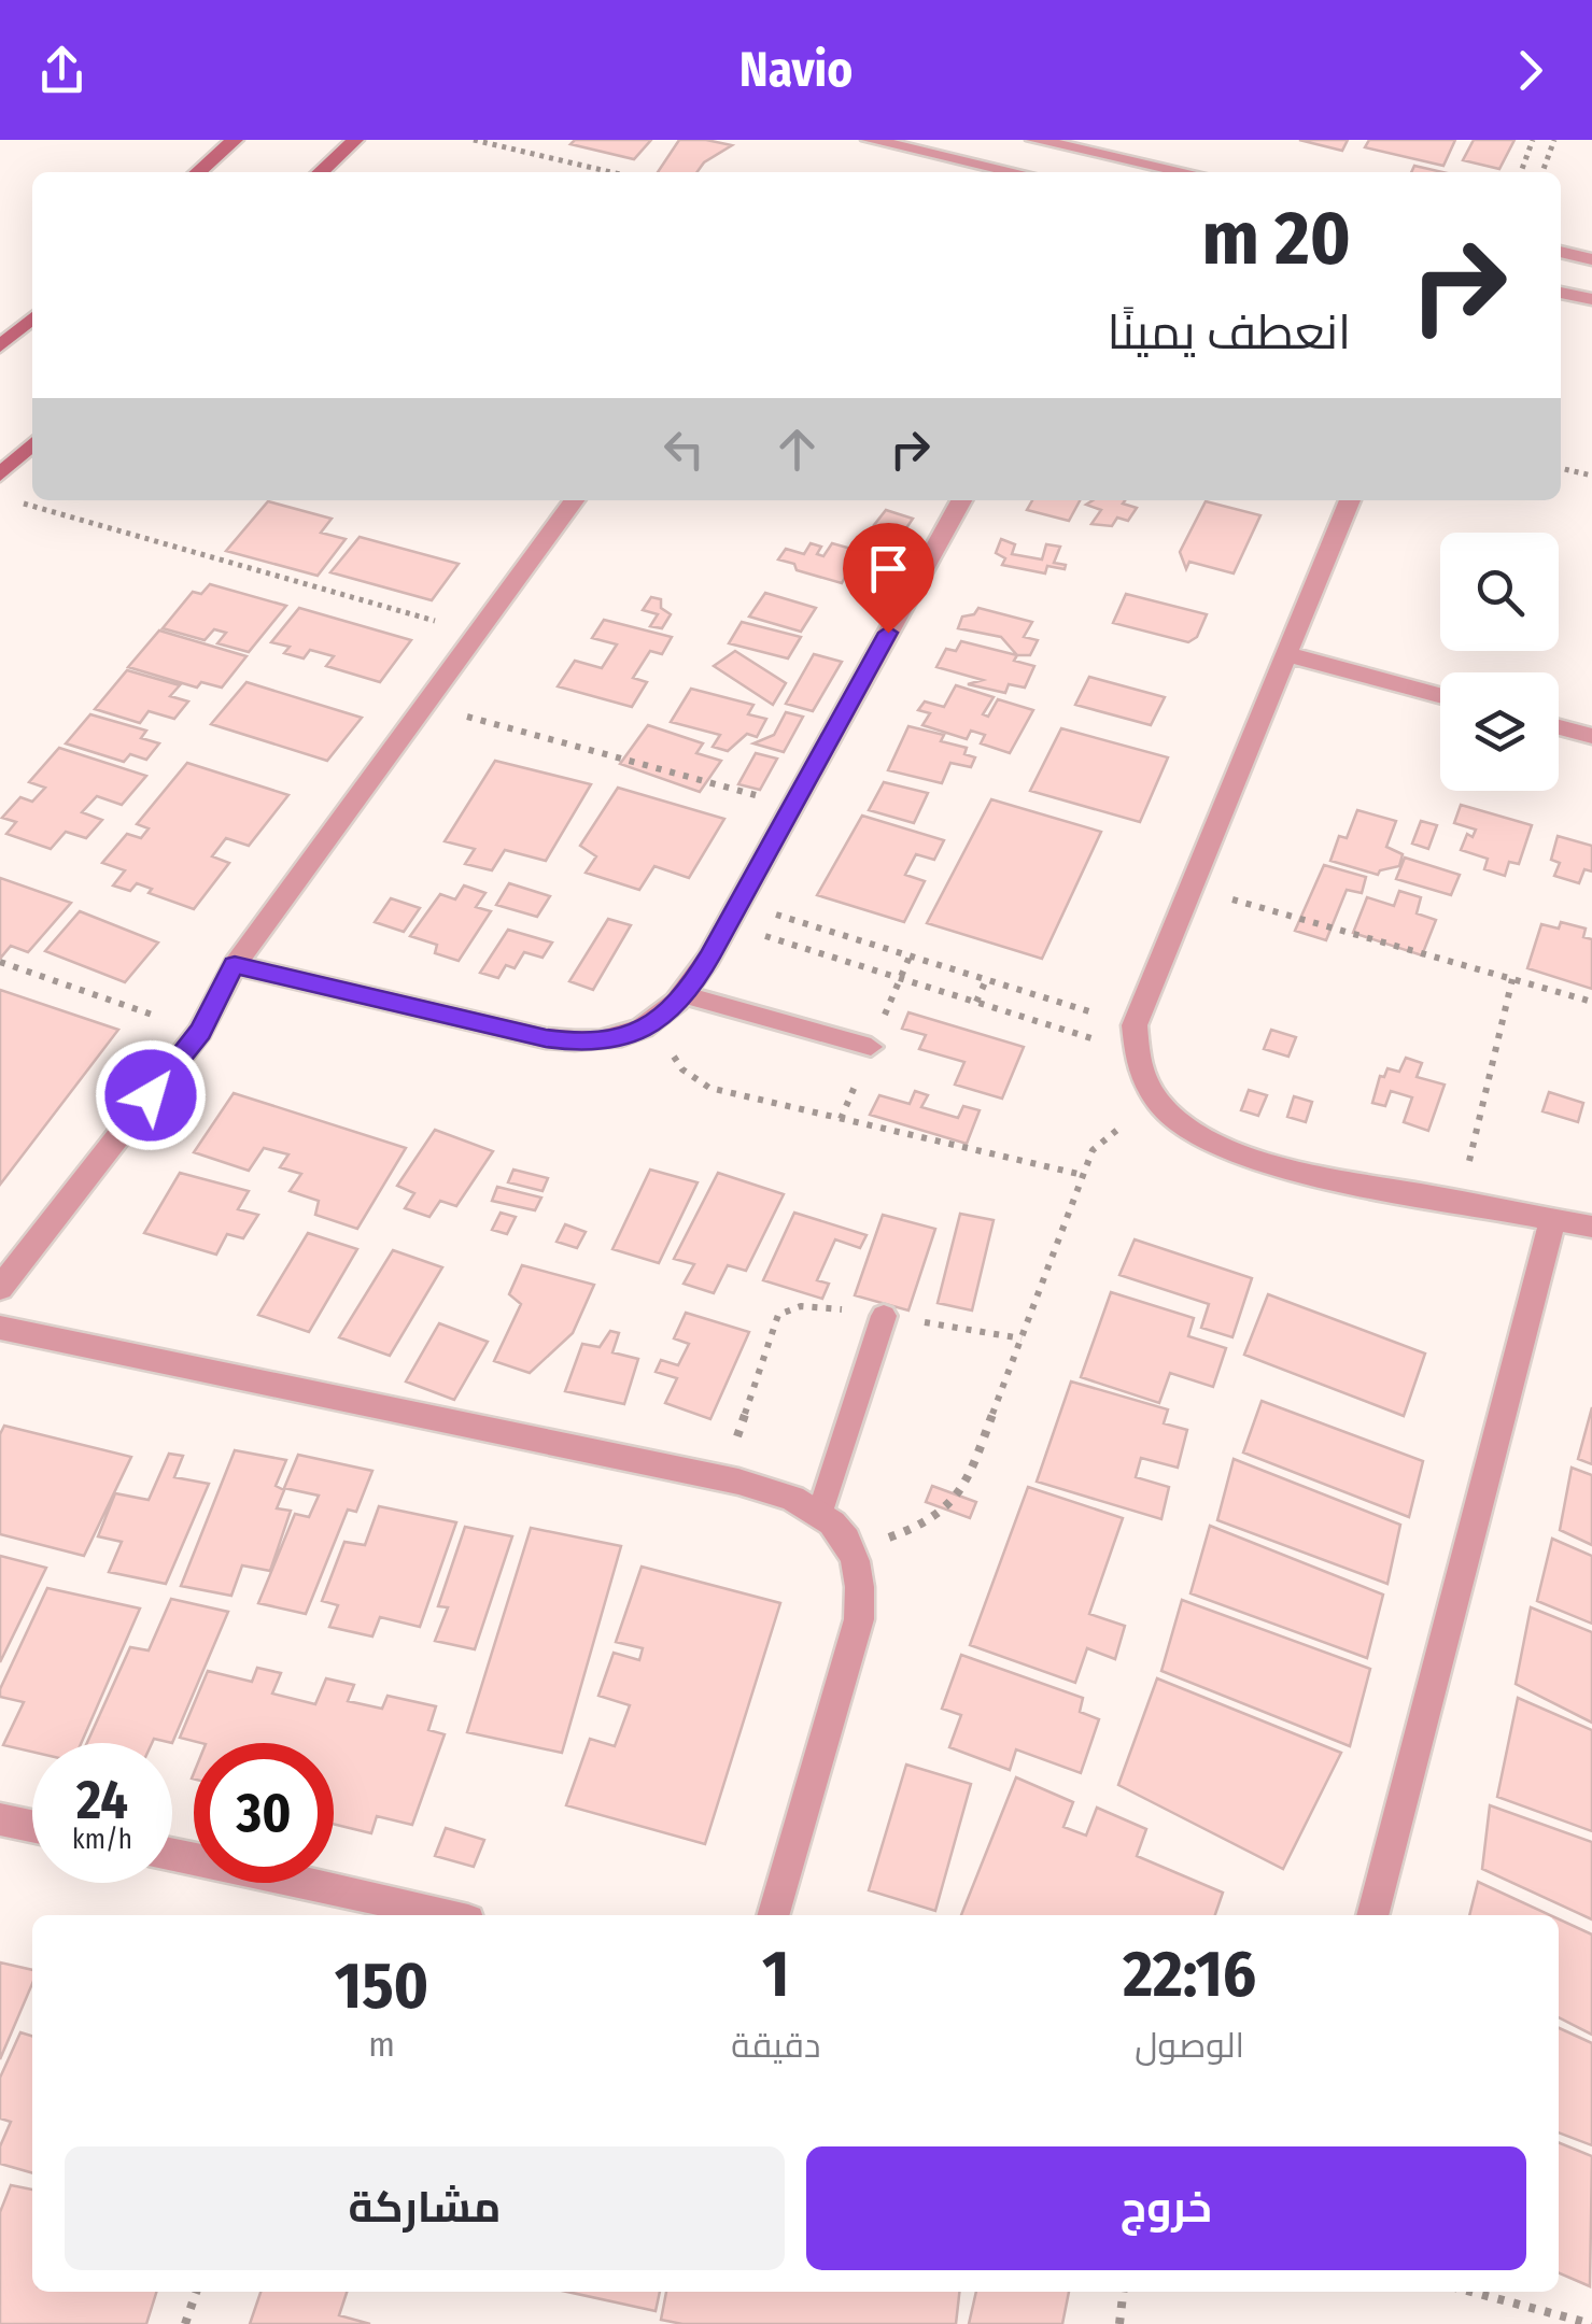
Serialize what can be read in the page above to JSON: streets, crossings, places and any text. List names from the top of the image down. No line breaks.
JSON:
{"page":{"header":"Navio","turn":["20 m","انعطف يمينًا"],"speed":"24 km/h","limit":"30","eta":["22:16","الوصول","1","دقيقة","150","m"],"buttons":["خروج","مشاركة"]}}
